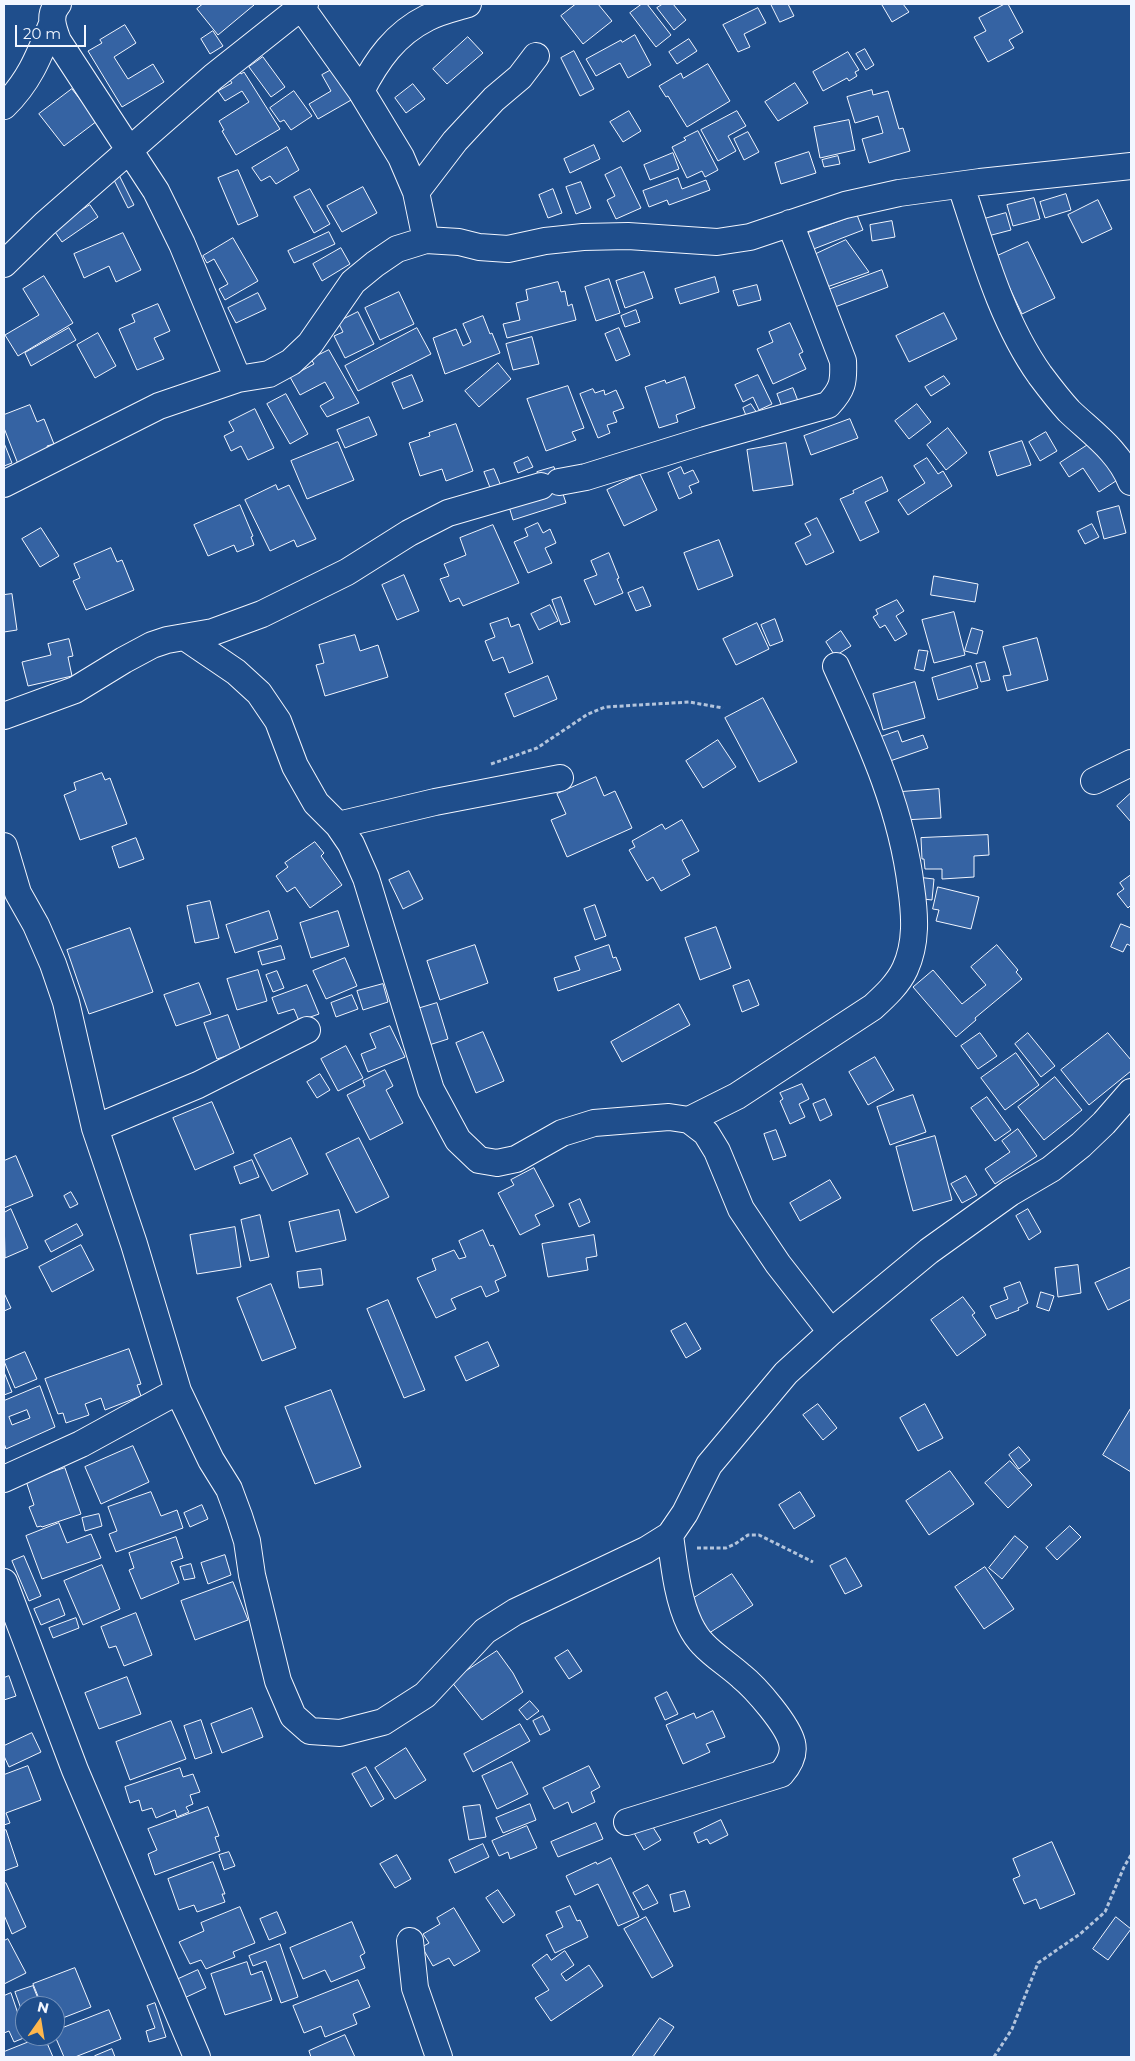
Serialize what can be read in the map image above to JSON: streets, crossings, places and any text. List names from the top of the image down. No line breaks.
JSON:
{"scale_bar":"20 m","north":"top"}
